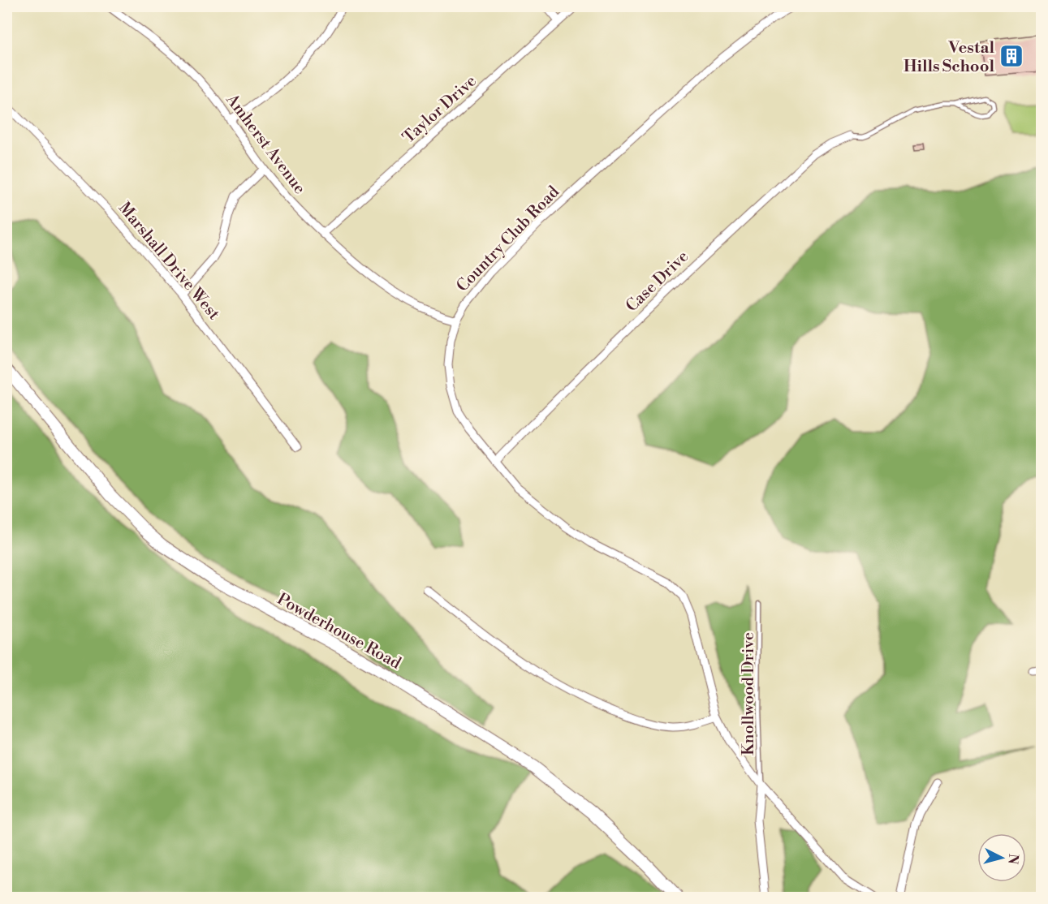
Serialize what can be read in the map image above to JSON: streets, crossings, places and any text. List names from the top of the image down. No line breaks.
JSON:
{"streets":{"street":["Taylor Drive","Amherst Avenue","Country Club Road","Marshall Drive West","Case Drive","Powderhouse Road"],"lane":["Knollwood Drive"]},"crossings":[["Taylor Drive","Amherst Avenue"],["Amherst Avenue","Country Club Road"],["Country Club Road","Case Drive"],["Country Club Road","Knollwood Drive"]],"places":{"building":["Vestal Hills School"]},"north":"right"}
